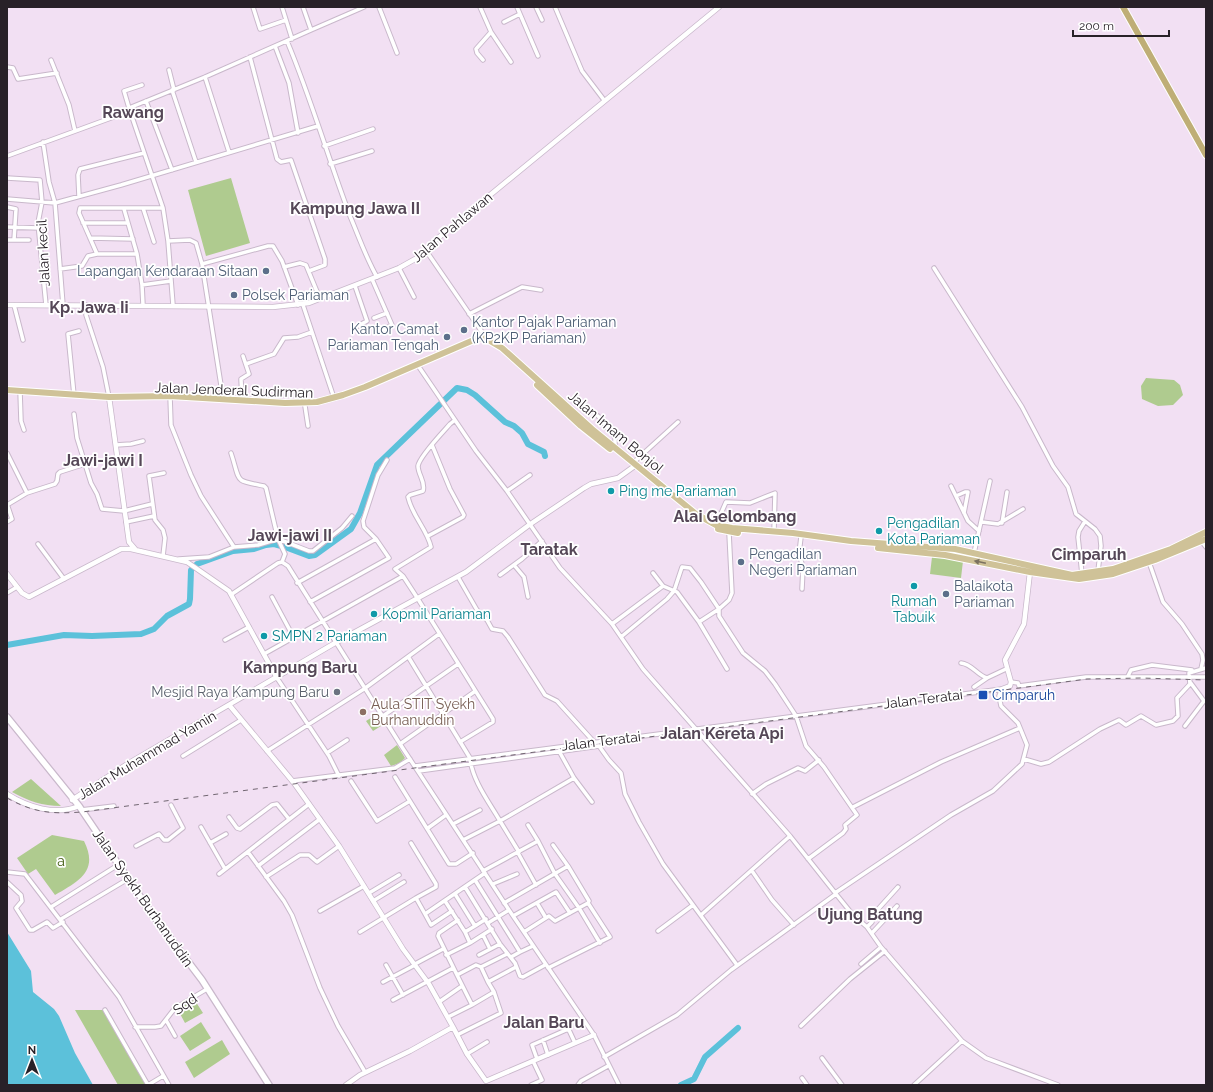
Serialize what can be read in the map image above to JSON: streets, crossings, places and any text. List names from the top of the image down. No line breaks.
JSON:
{"streets":{"main road":["Jalan Jenderal Sudirman","Jalan Imam Bonjol","Jalan Syekh Burhanuddin"],"street":["Jalan Pahlawan","Jalan kecil","Jalan Teratai","Jalan Muhammad Yamin","Sqd"]},"crossings":[["Jalan Pahlawan","Jalan kecil"],["Jalan Jenderal Sudirman","Jalan Imam Bonjol"],["Jalan Imam Bonjol","Jalan Muhammad Yamin"],["Jalan Muhammad Yamin","Jalan Syekh Burhanuddin"],["Jalan Syekh Burhanuddin","Sqd"]],"districts":["Rawang","Kampung Jawa II","Kp. Jawa Ii","Jawi-jawi I","Alai Gelombang","Jawi-jawi II","Taratak","Cimparuh","Kampung Baru","Jalan Kereta Api","Ujung Batung","Jalan Baru"],"parks":["a"],"places":{"other":["Lapangan Kendaraan Sitaan","Polsek Pariaman","Kantor Pajak Pariaman (KP2KP Pariaman)","Kantor Camat Pariaman Tengah","Ping me Pariaman","Pengadilan Kota Pariaman","Pengadilan Negeri Pariaman","Rumah Tabuik","Balaikota Pariaman","Kopmil Pariaman","SMPN 2 Pariaman","Mesjid Raya Kampung Baru","Aula STIT Syekh Burhanuddin"],"transit":["Cimparuh"]},"scale_bar":"200 m","north":"top"}
